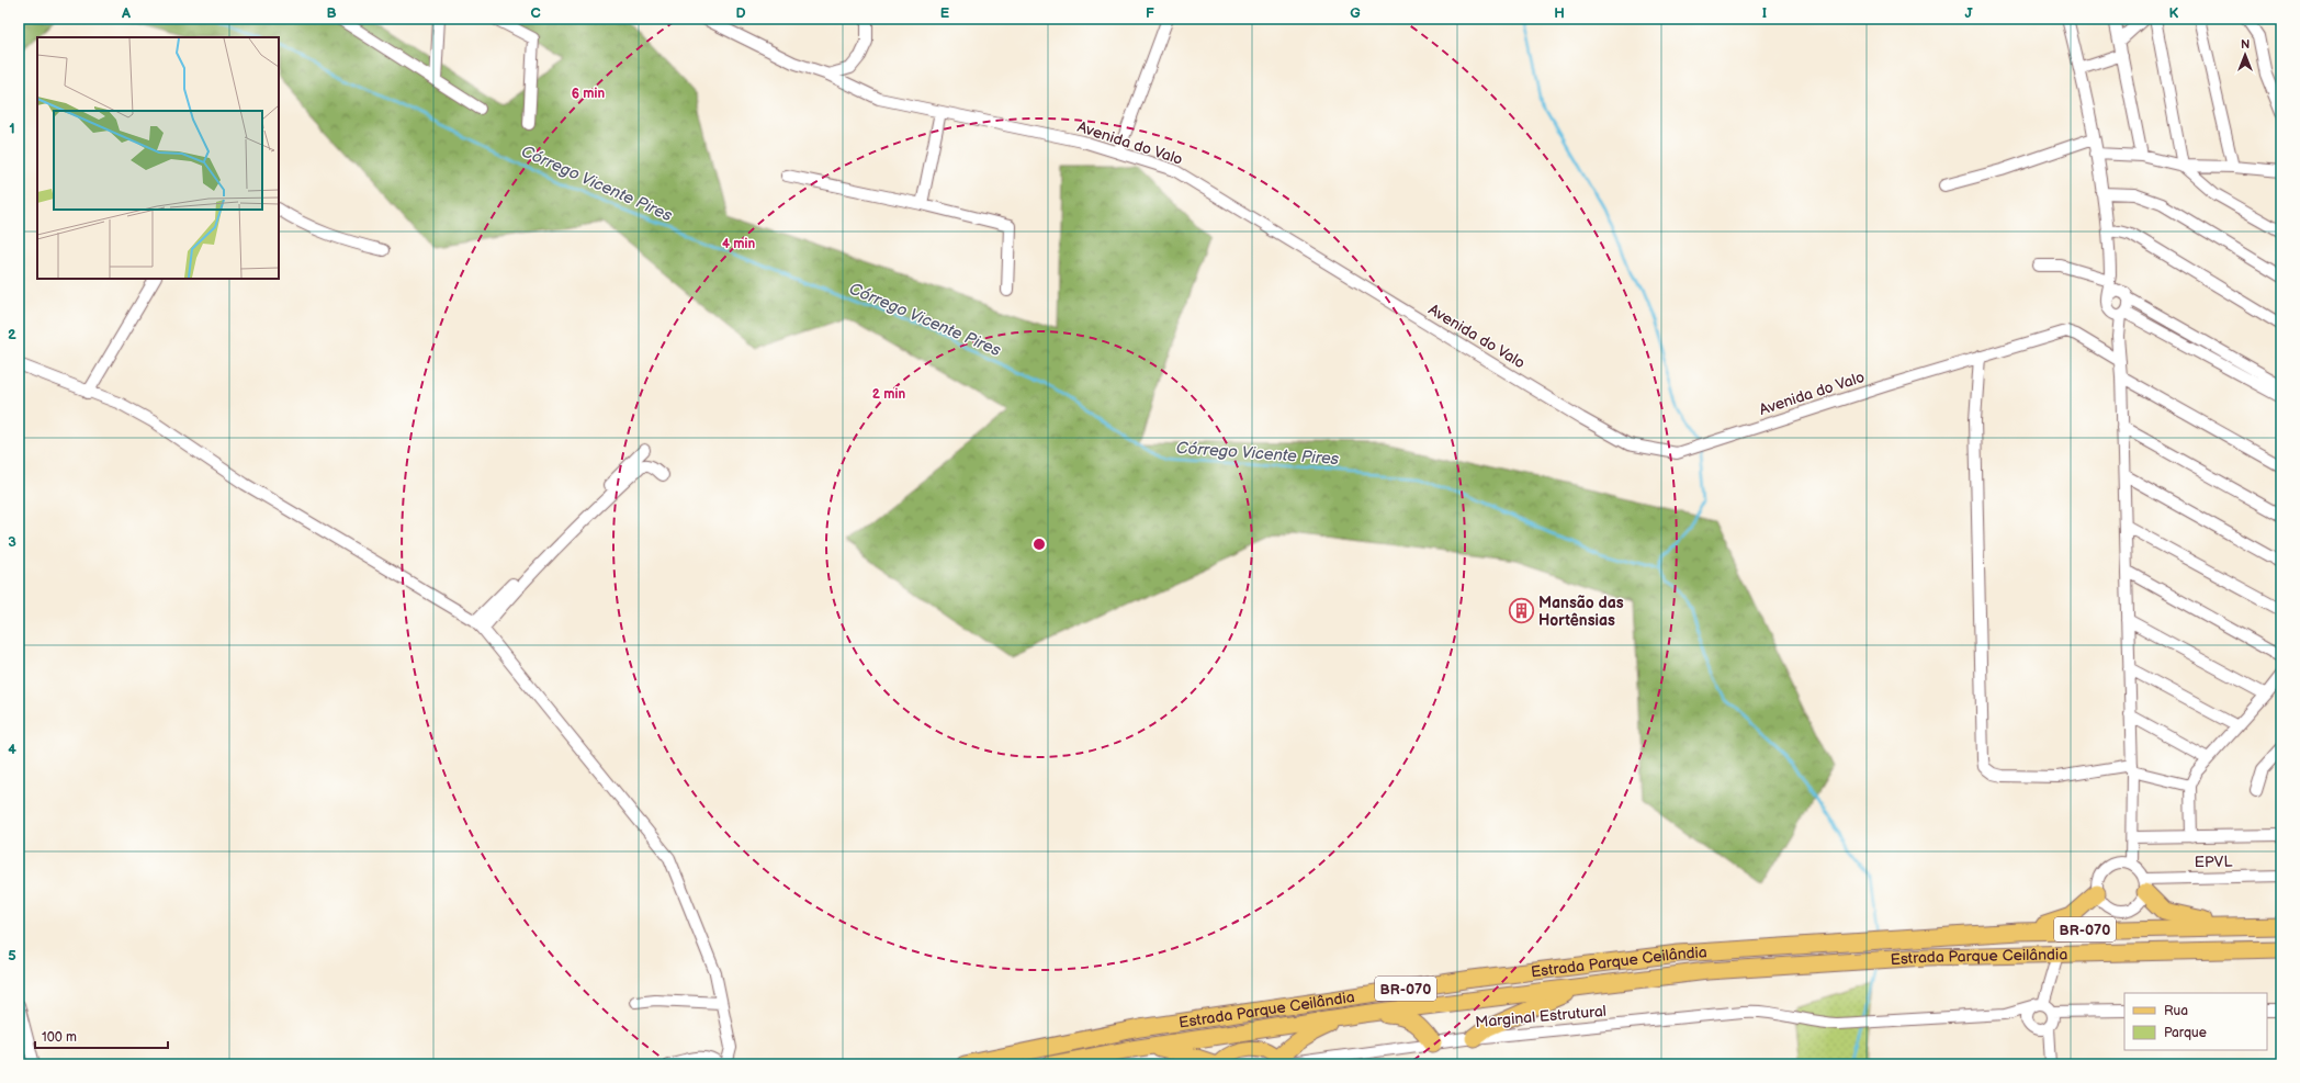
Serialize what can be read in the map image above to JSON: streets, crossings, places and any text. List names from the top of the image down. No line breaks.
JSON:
{"streets":{"highway":["BR-070","Estrada Parque Ceilândia"],"street":["Avenida do Valo","EPVL","Marginal Estrutural"]},"water":["Córrego Vicente Pires"],"places":{"building":["Mansão das Hortênsias"]},"legend":["Rua","Parque"],"scale_bar":"100 m","north":"top","grid":{"columns":["A","B","C","D","E","F","G","H","I","J","K"],"rows":["1","2","3","4","5"]},"rings":["6 min","4 min","2 min"]}
